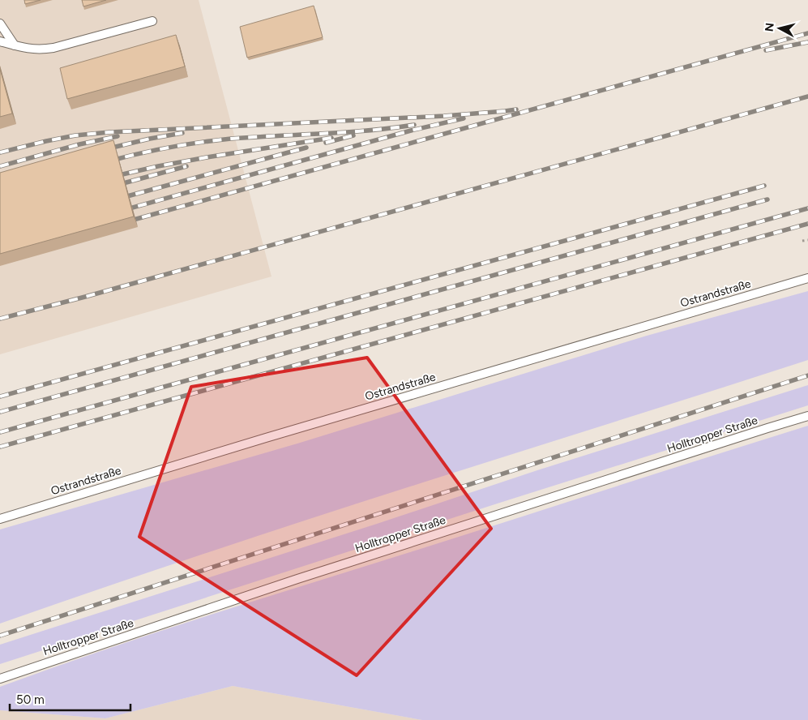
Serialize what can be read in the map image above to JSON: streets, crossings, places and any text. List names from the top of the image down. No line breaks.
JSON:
{"streets":{"lane":["Ostrandstraße","Holltropper Straße"]},"scale_bar":"50 m","north":"left"}
